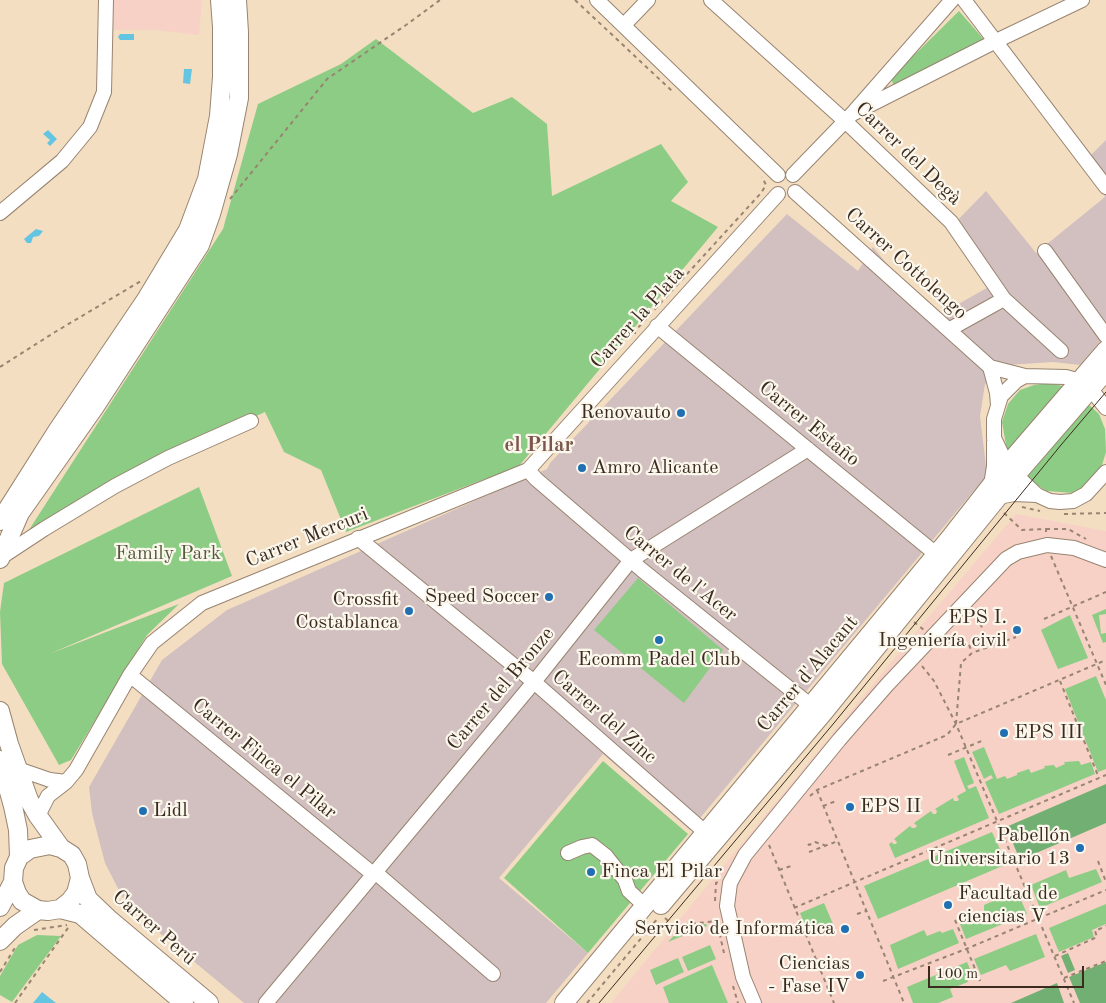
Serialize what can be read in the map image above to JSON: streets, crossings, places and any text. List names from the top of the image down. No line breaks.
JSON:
{"streets":{"main road":["Carrer d'Alacant","Carrer Perú"],"street":["Carrer del Degà","Carrer Cottolengo","Carrer la Plata","Carrer Estaño","Carrer Mercuri","Carrer de l'Acer","Carrer del Bronze","Carrer del Zinc","Carrer Finca el Pilar"]},"crossings":[["Carrer Cottolengo","Carrer la Plata"],["Carrer la Plata","Carrer Estaño"],["Carrer la Plata","Carrer Mercuri"],["Carrer la Plata","Carrer de l'Acer"],["Carrer Estaño","Carrer d'Alacant"],["Carrer Estaño","Carrer del Bronze"],["Carrer Mercuri","Carrer de l'Acer"],["Carrer Mercuri","Carrer del Zinc"],["Carrer Mercuri","Carrer Finca el Pilar"],["Carrer de l'Acer","Carrer d'Alacant"],["Carrer de l'Acer","Carrer del Bronze"],["Carrer d'Alacant","Carrer del Zinc"],["Carrer del Bronze","Carrer del Zinc"],["Carrer del Bronze","Carrer Finca el Pilar"]],"districts":["el Pilar"],"parks":["Family Park"],"places":["Renovauto","Amro Alicante","Speed Soccer","Crossfit Costablanca","EPS I. Ingeniería civil","Ecomm Padel Club","EPS III","EPS II","Lidl","Pabellón Universitario 13","Finca El Pilar","Facultad de ciencias V","Servicio de Informática","Ciencias - Fase IV"],"scale_bar":"100 m"}
